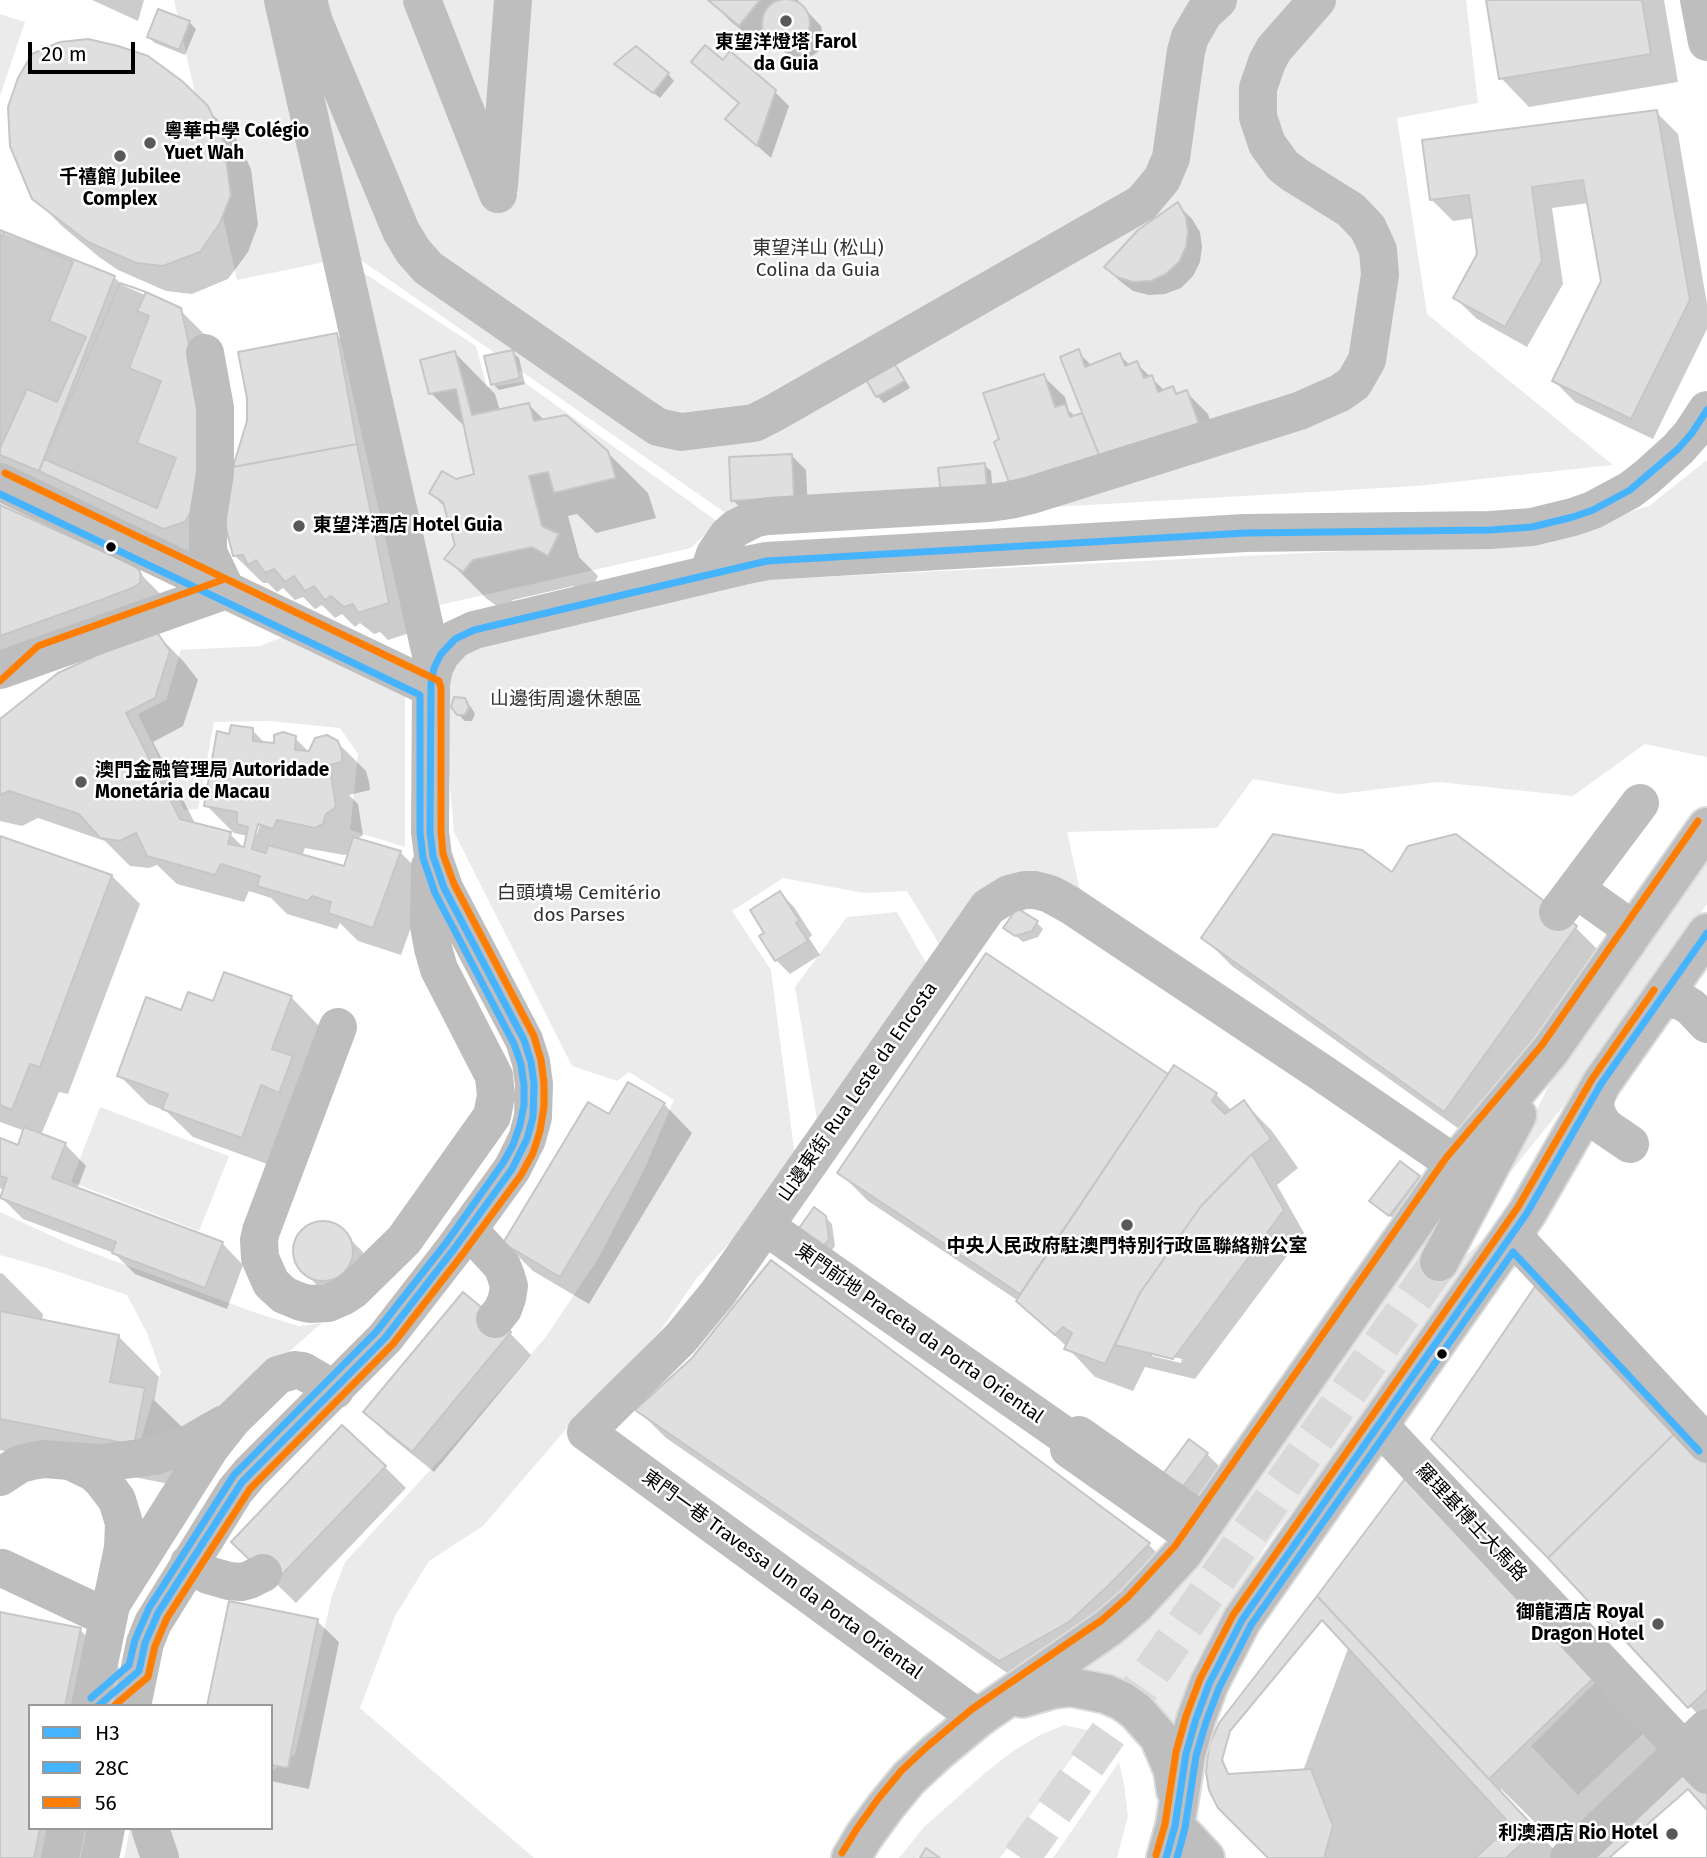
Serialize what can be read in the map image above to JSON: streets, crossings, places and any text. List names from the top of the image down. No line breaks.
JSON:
{"streets":{"street":["山邊東街 Rua Leste da Encosta","東門前地 Praceta da Porta Oriental","羅理基博士大馬路","東門一巷 Travessa Um da Porta Oriental"]},"crossings":[["山邊東街 Rua Leste da Encosta","東門前地 Praceta da Porta Oriental"],["山邊東街 Rua Leste da Encosta","東門一巷 Travessa Um da Porta Oriental"]],"parks":["東望洋山 (松山) Colina da Guia","山邊街周邊休憩區","白頭墳場 Cemitério dos Parses"],"places":["東望洋燈塔 Farol da Guia","粵華中學 Colégio Yuet Wah","千禧館 Jubilee Complex","東望洋酒店 Hotel Guia","澳門金融管理局 Autoridade Monetária de Macau","中央人民政府駐澳門特別行政區聯絡辦公室","御龍酒店 Royal Dragon Hotel","利澳酒店 Rio Hotel"],"lines":["transit line H3","transit line 28C","transit line 56"],"legend":["H3","28C","56"],"scale_bar":"20 m"}
